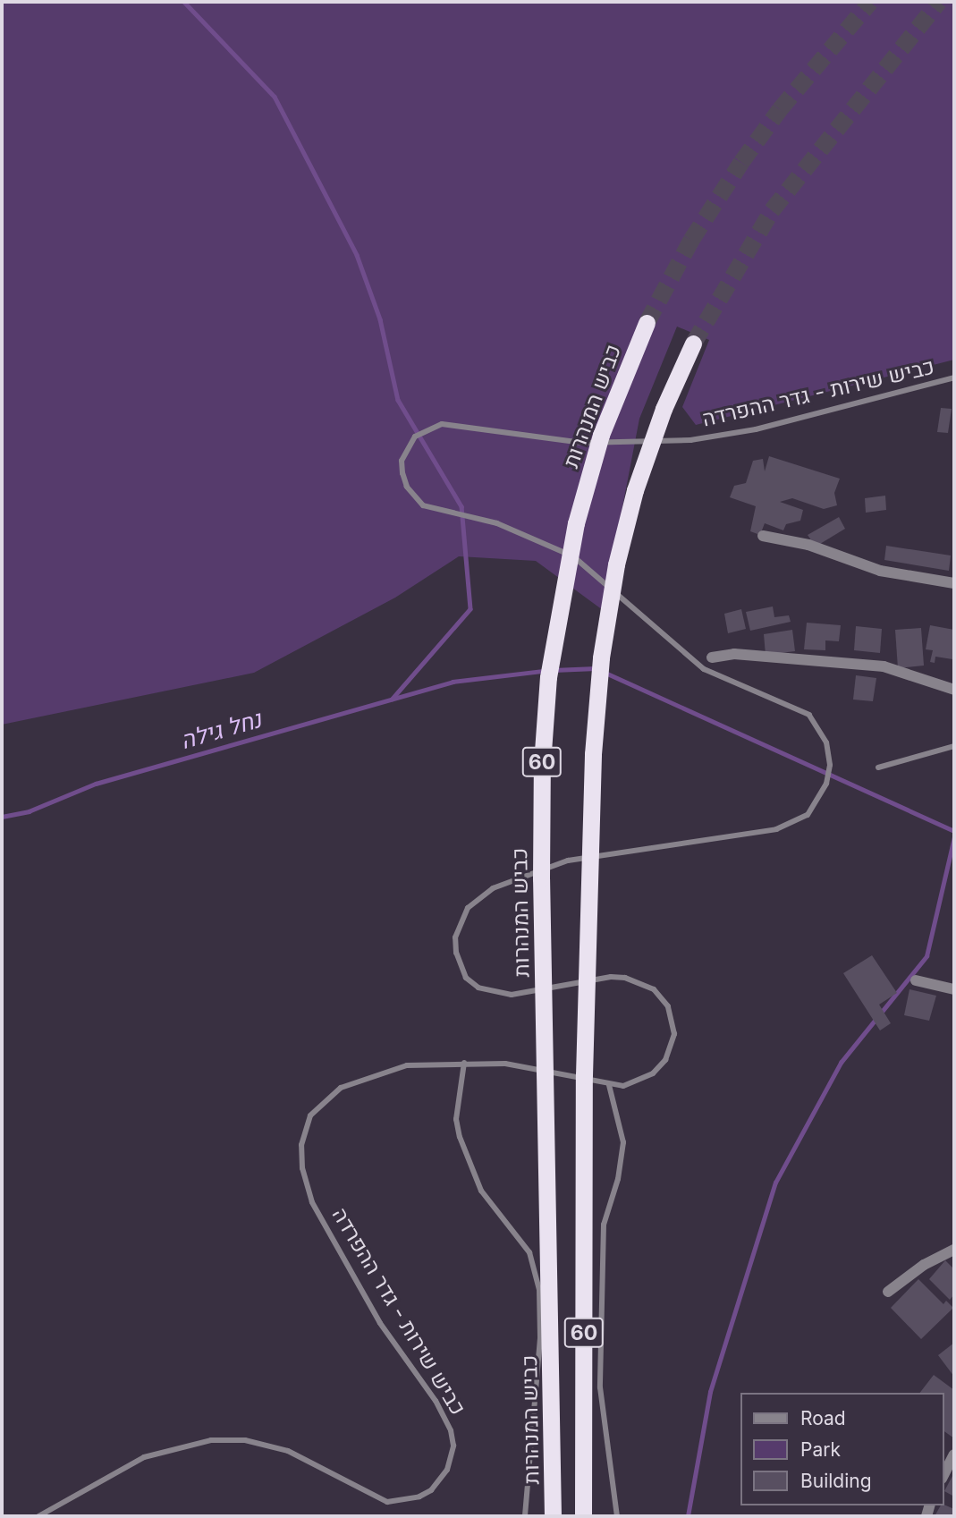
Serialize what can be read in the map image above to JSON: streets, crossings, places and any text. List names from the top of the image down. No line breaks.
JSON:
{"streets":{"highway":["כביש המנהרות","60"],"lane":["כביש שירות - גדר ההפרדה"]},"water":["נחל גילה"],"legend":["Road","Park","Building"]}
